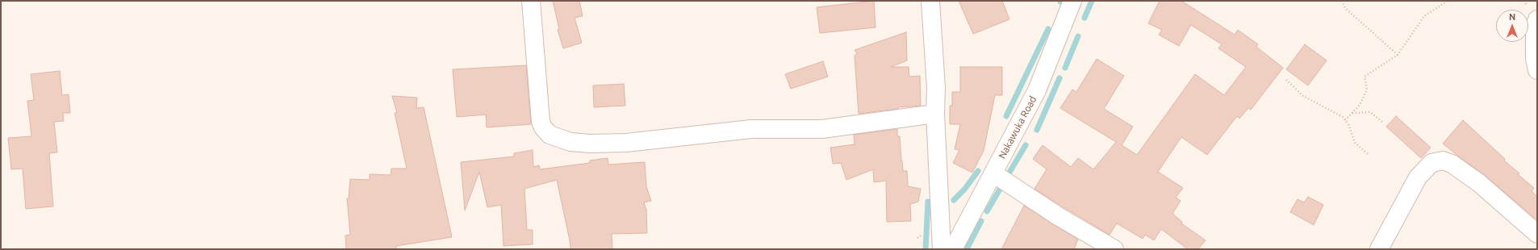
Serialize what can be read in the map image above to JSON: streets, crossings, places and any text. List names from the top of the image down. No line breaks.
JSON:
{"streets":{"street":["Nakawuka Road"]},"north":"top"}
